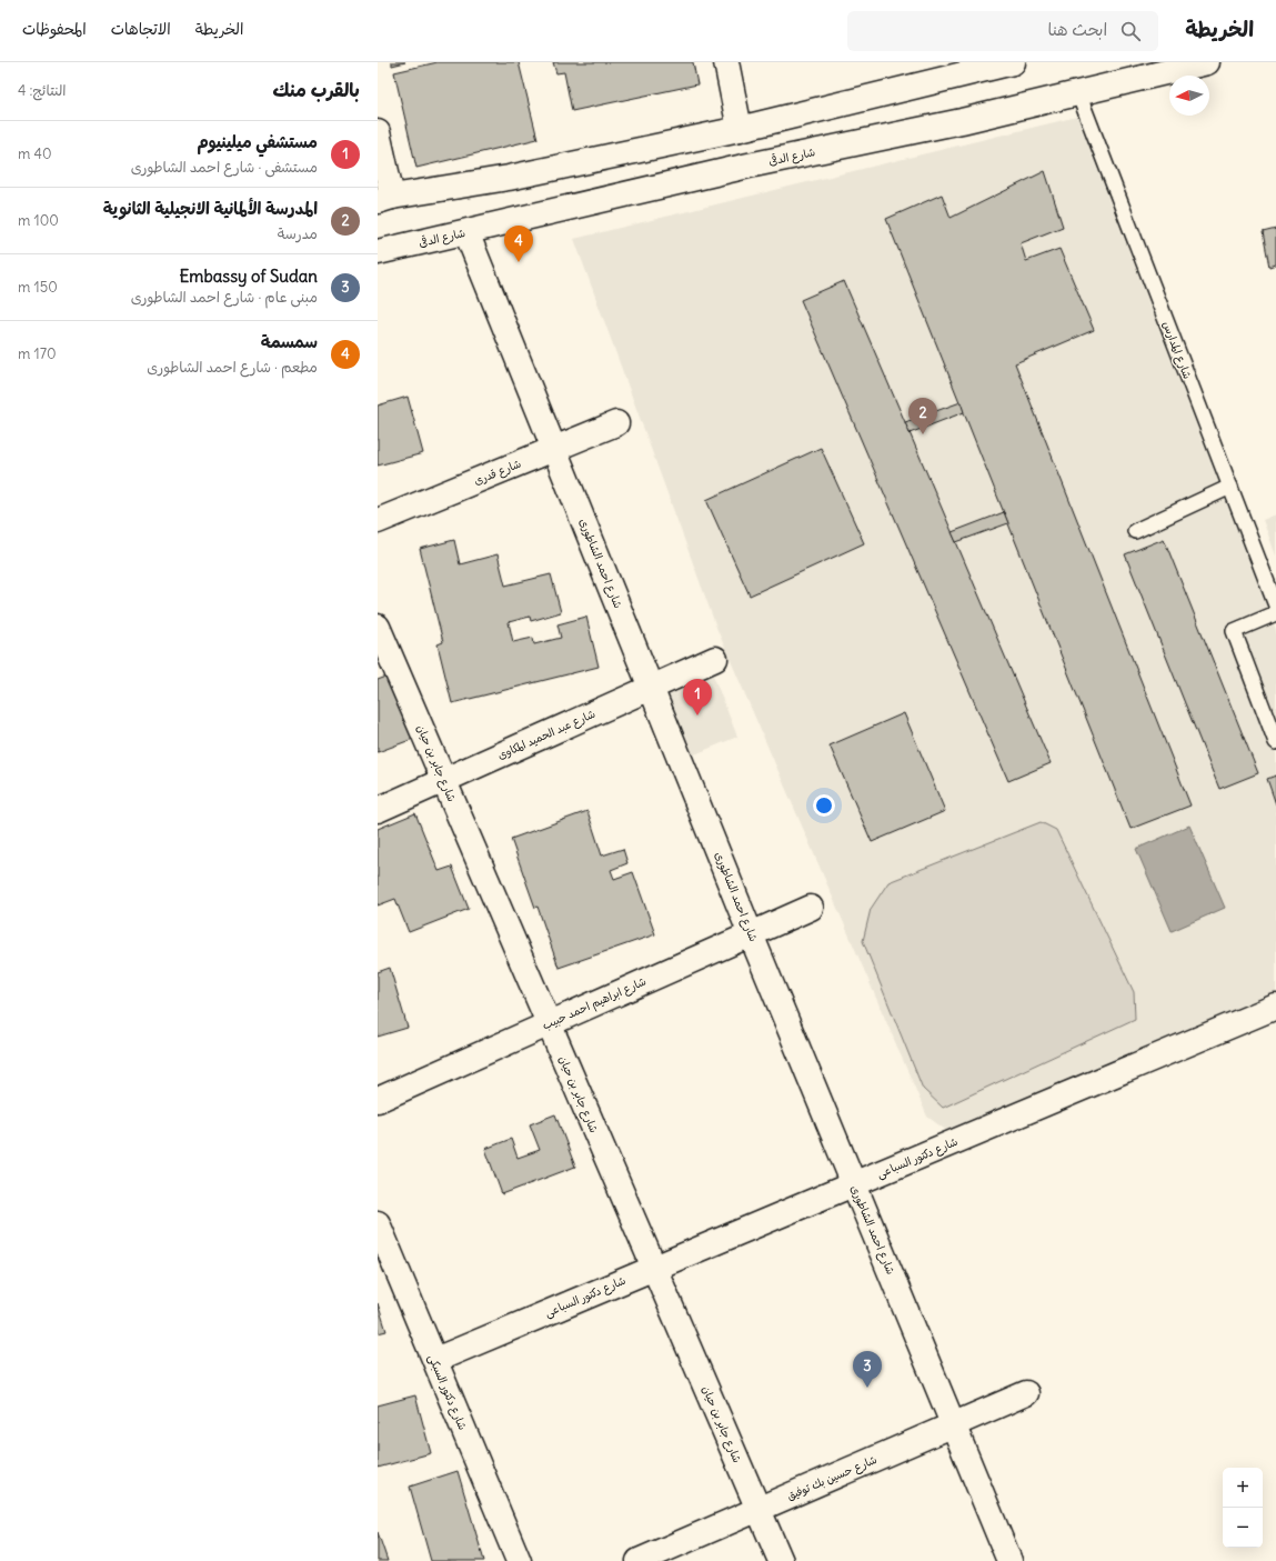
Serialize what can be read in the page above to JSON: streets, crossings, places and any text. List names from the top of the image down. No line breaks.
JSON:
{"streets":{"street":["شارع الدقى","شارع قدرى","شارع احمد الشاطورى","شارع عبد الحميد المكاوى","شارع جابر بن حيان","شارع ابراهيم احمد حبيب","شارع دكتور السباعى","شارع دكتور السبكى","شارع حسين بك توفيق"],"lane":["شارع المدارس"]},"crossings":[["شارع الدقى","شارع المدارس"],["شارع الدقى","شارع احمد الشاطورى"],["شارع قدرى","شارع احمد الشاطورى"],["شارع احمد الشاطورى","شارع عبد الحميد المكاوى"],["شارع احمد الشاطورى","شارع ابراهيم احمد حبيب"],["شارع احمد الشاطورى","شارع دكتور السباعى"],["شارع احمد الشاطورى","شارع حسين بك توفيق"],["شارع عبد الحميد المكاوى","شارع جابر بن حيان"],["شارع جابر بن حيان","شارع ابراهيم احمد حبيب"],["شارع جابر بن حيان","شارع دكتور السباعى"],["شارع جابر بن حيان","شارع حسين بك توفيق"],["شارع دكتور السباعى","شارع دكتور السبكى"]],"north":"left","page":{"header":"الخريطة","search":"ابحث هنا","nav":["الخريطة","الاتجاهات","المحفوظات"],"heading":["بالقرب منك","النتائج: 4"],"list":[{"mark":"1","name":"مستشفي ميلينيوم","note":"مستشفى · شارع احمد الشاطورى","value":"40 m"},{"mark":"2","name":"المدرسة الألمانية الانجيلية الثانوية","note":"مدرسة","value":"100 m"},{"mark":"3","name":"Embassy of Sudan","note":"مبنى عام · شارع احمد الشاطورى","value":"150 m"},{"mark":"4","name":"سمسمة","note":"مطعم · شارع احمد الشاطورى","value":"170 m"}],"pins":["4","2","1","3"],"map_buttons":["+","−"]}}
